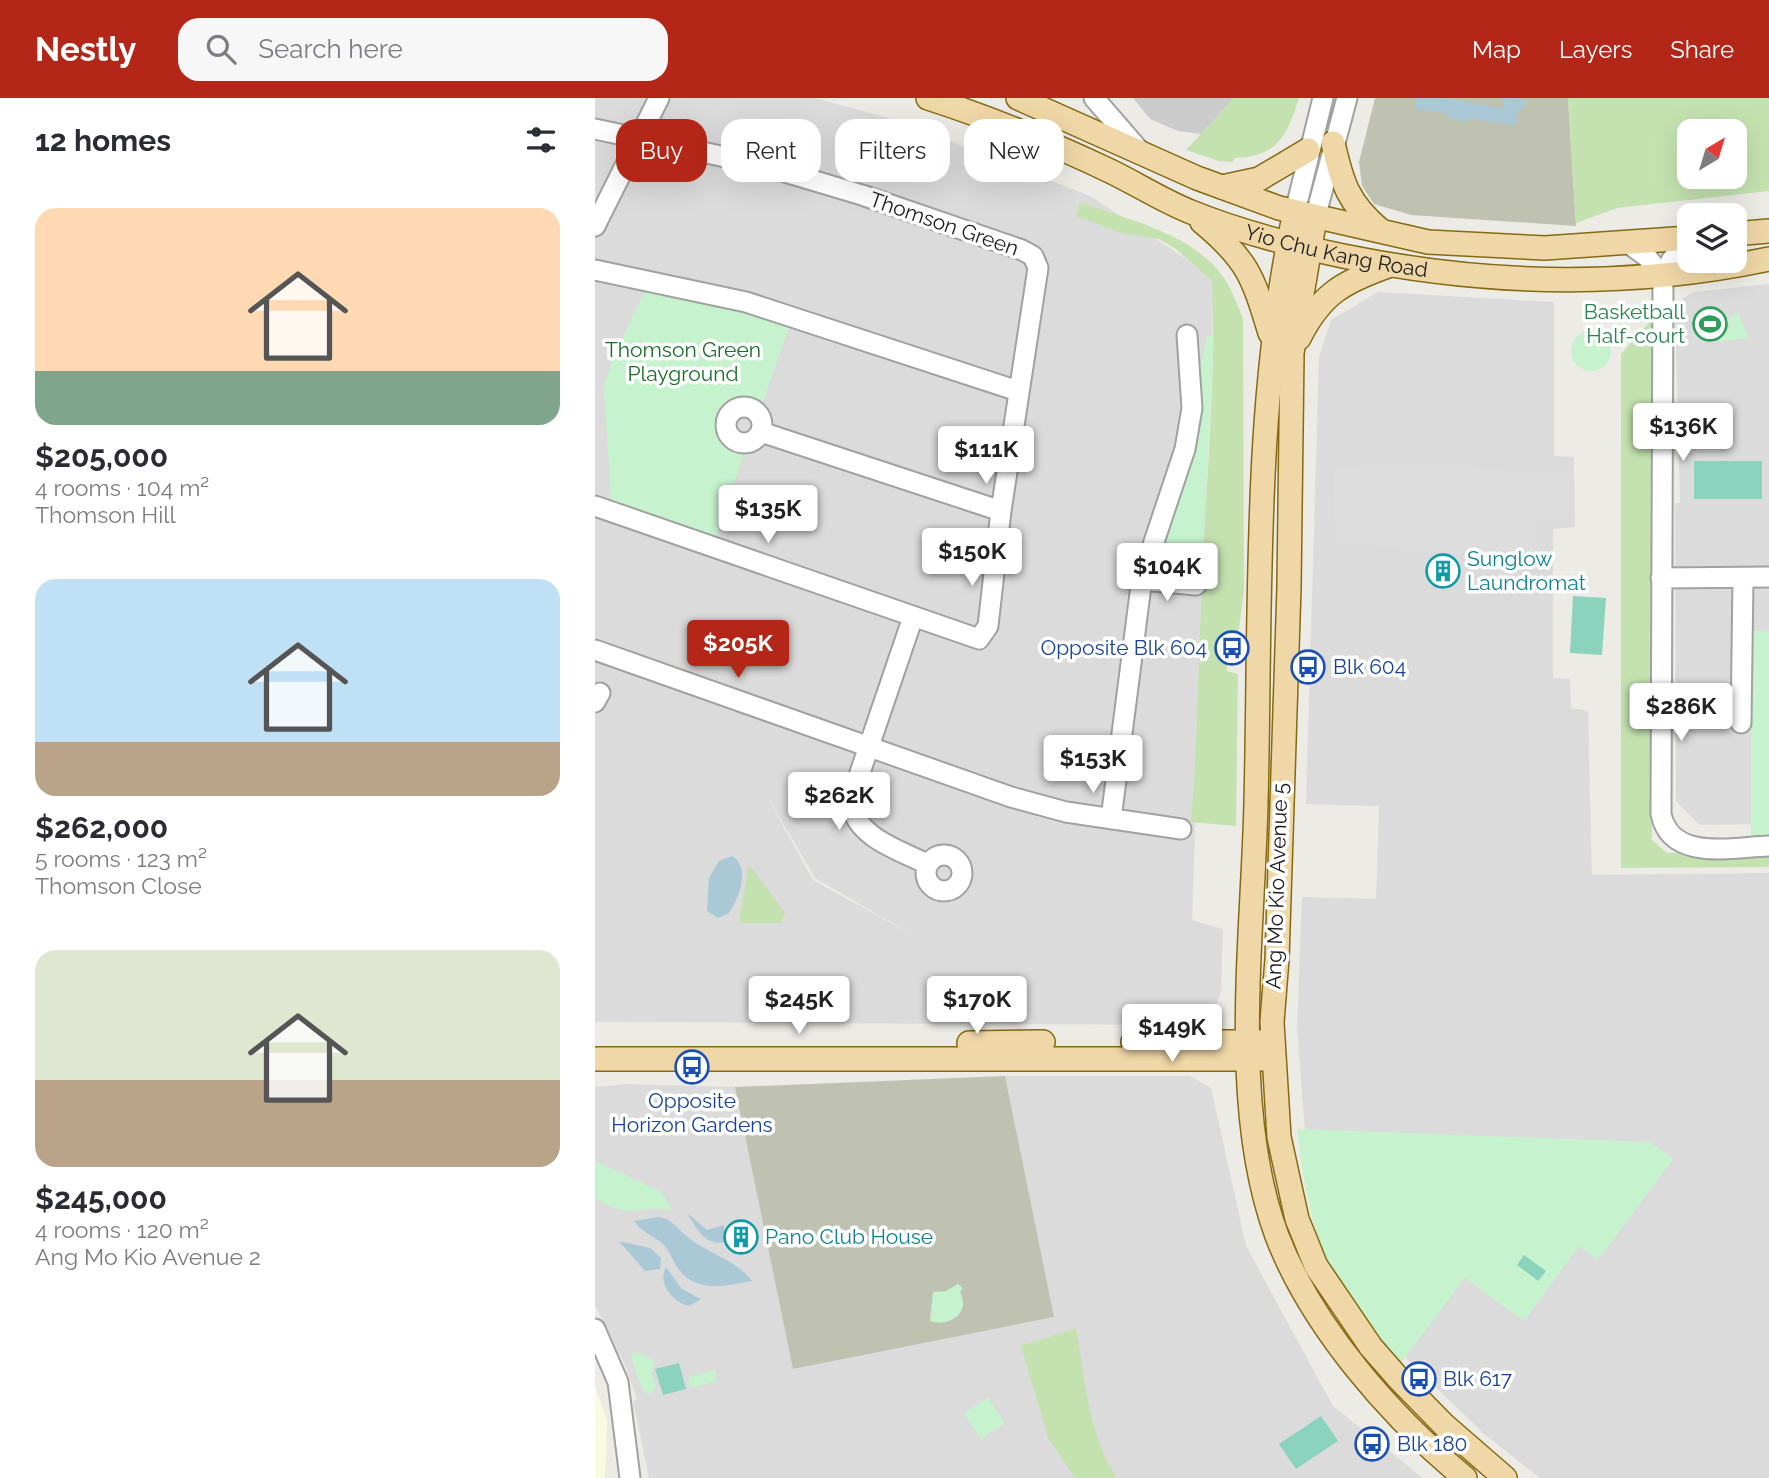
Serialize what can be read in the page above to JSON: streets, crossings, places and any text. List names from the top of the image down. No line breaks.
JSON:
{"streets":{"main road":["Yio Chu Kang Road","Ang Mo Kio Avenue 5"],"street":["Thomson Green"]},"crossings":[["Yio Chu Kang Road","Ang Mo Kio Avenue 5"]],"parks":["Thomson Green Playground"],"places":{"sports":["Basketball Half-court"],"building":["Sunglow Laundromat","Pano Club House"],"bus stop":["Opposite Blk 604","Blk 604","Opposite Horizon Gardens","Blk 617","Blk 180"]},"north":"top right","page":{"header":"Nestly","search":"Search here","nav":["Map","Layers","Share"],"heading":"12 homes","chip":["Buy","Rent","Filters","New"],"list":[{"name":"$205,000","note":"4 rooms · 104 m² · Thomson Hill"},{"name":"$262,000","note":"5 rooms · 123 m² · Thomson Close"},{"name":"$245,000","note":"4 rooms · 120 m² · Ang Mo Kio Avenue 2"}],"price":["$136K","$111K","$135K","$150K","$104K","$205K","$286K","$153K","$262K","$245K","$170K","$149K"]}}
